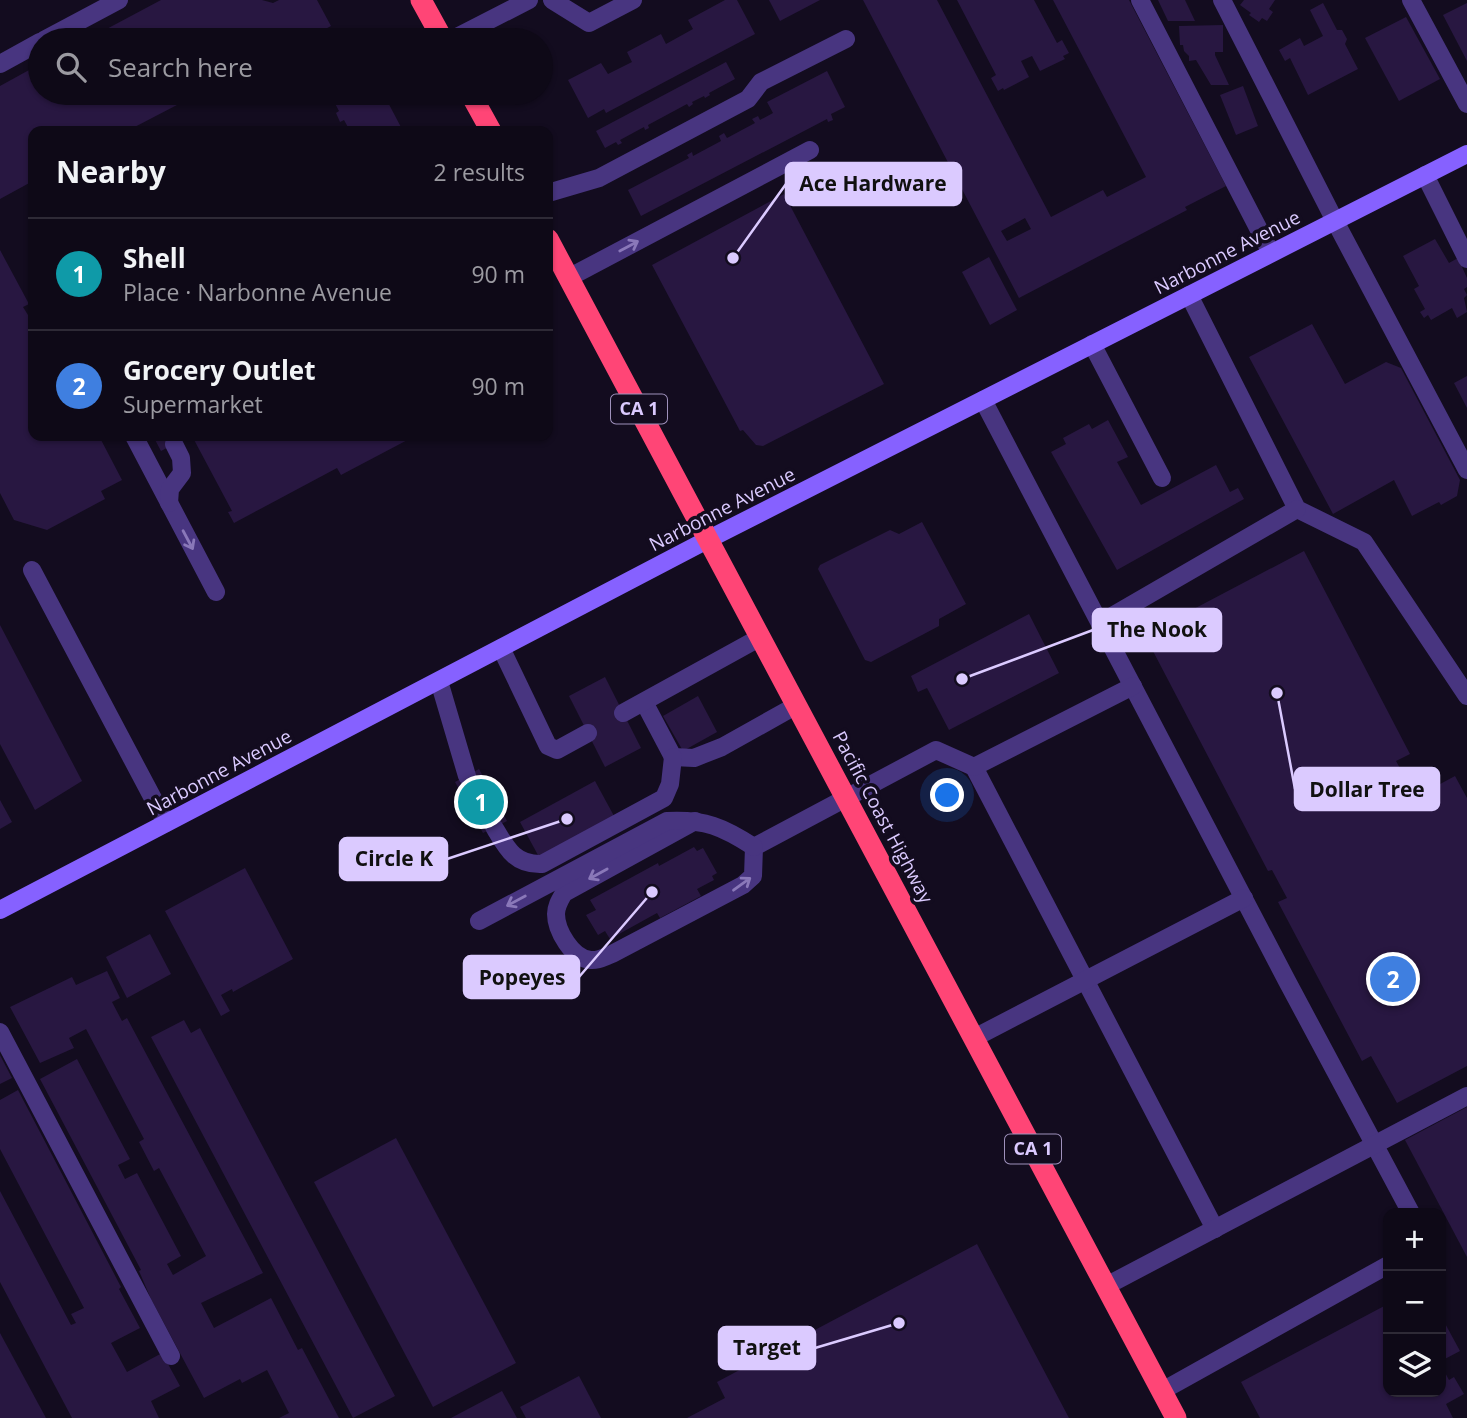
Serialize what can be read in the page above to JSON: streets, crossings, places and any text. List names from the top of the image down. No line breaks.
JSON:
{"streets":{"highway":["CA 1","Pacific Coast Highway"],"main road":["Narbonne Avenue"]},"crossings":[["Narbonne Avenue","Pacific Coast Highway"]],"places":["Ace Hardware","The Nook","Dollar Tree","Circle K","Popeyes","Target"],"page":{"search":"Search here","heading":["Nearby","2 results"],"list":[{"mark":"1","name":"Shell","note":"Place · Narbonne Avenue","value":"90 m"},{"mark":"2","name":"Grocery Outlet","note":"Supermarket","value":"90 m"}],"pins":["1","2"],"map_buttons":["+","−"]}}
